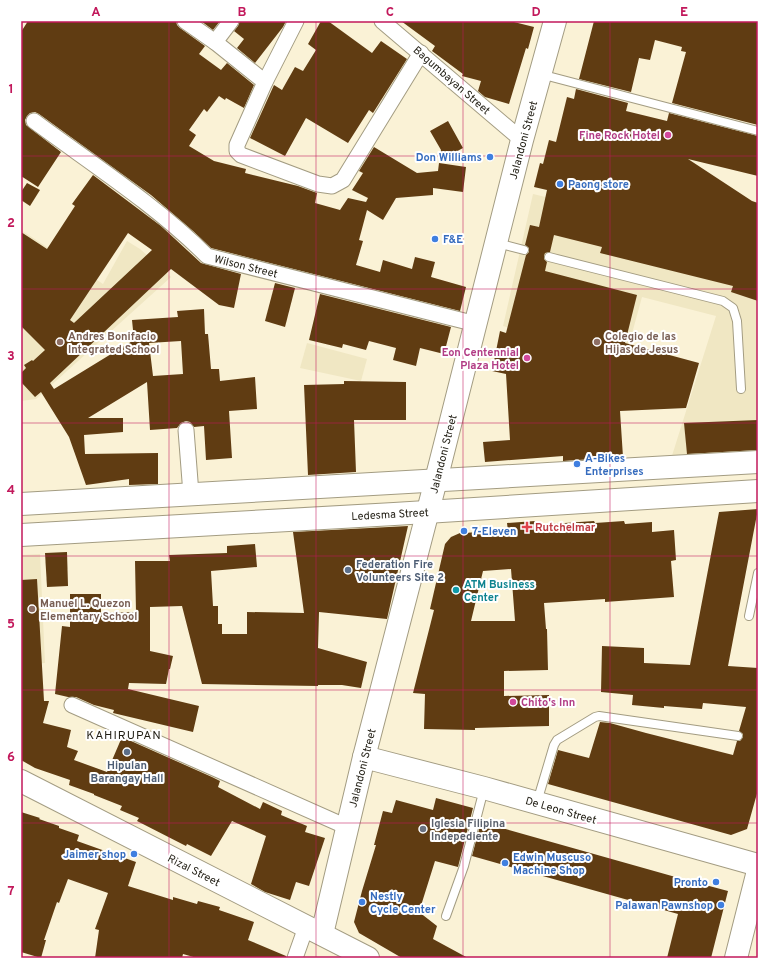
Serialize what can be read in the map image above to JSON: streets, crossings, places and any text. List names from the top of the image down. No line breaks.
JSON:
{"streets":{"main road":["Jalandoni Street","Ledesma Street","De Leon Street","Rizal Street"],"street":["Bagumbayan Street","Wilson Street"]},"crossings":[["Bagumbayan Street","Jalandoni Street"],["Jalandoni Street","Wilson Street"],["Jalandoni Street","Ledesma Street"],["Jalandoni Street","De Leon Street"],["Jalandoni Street","Rizal Street"]],"districts":["KAHIRUPAN"],"places":{"other":["Fine Rock Hotel","Don Williams","Paong store","F&E","Andres Bonifacio Integrated School","Colegio de las Hijas de Jesus","Eon Centennial Plaza Hotel","A-Bikes Enterprises","7-Eleven","Federation Fire Volunteers Site 2","ATM Business Center","Manuel L. Quezon Elementary School","Chito's Inn","Hipulan Barangay Hall","Iglesia Filipina Indepediente","Jaimer shop","Edwin Muscuso Machine Shop","Pronto","Nestly Cycle Center","Palawan Pawnshop"],"health":["Rutchelmar"]},"grid":{"columns":["A","B","C","D","E"],"rows":["1","2","3","4","5","6","7"]}}
